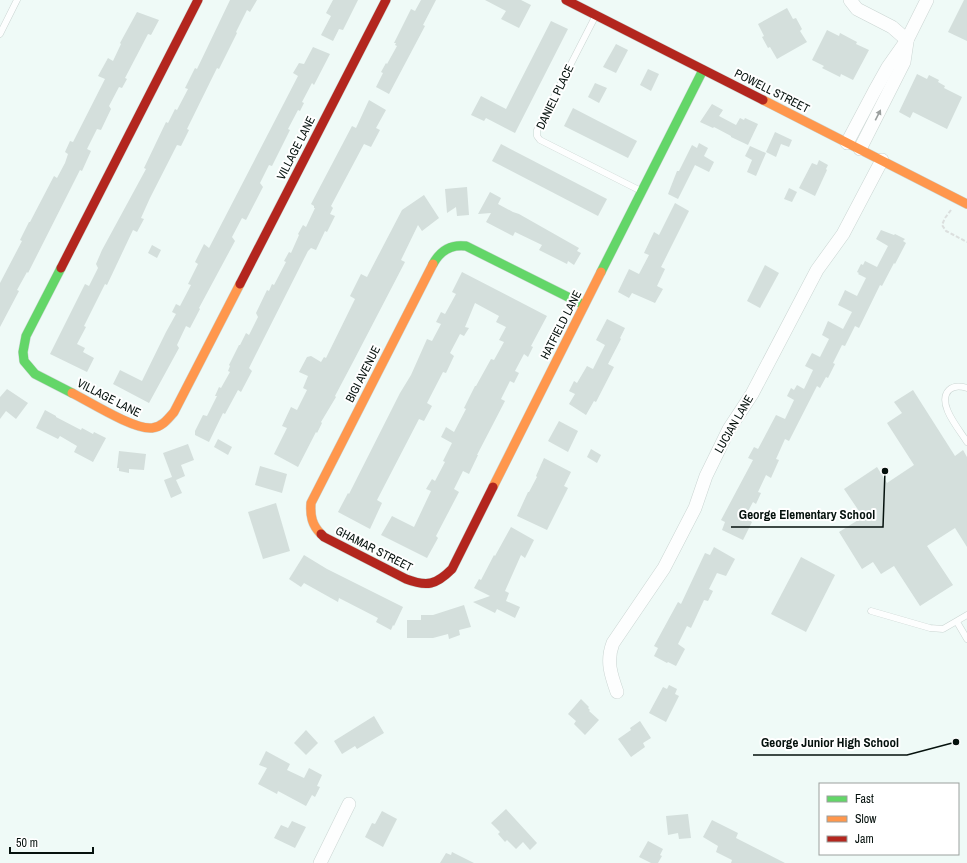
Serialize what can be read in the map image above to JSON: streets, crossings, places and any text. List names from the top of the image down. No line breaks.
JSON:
{"streets":{"street":["POWELL STREET","VILLAGE LANE","HATFIELD LANE","BIGI AVENUE","LUCIAN LANE","GHAMAR STREET"],"lane":["DANIEL PLACE"]},"crossings":[["POWELL STREET","DANIEL PLACE"],["POWELL STREET","HATFIELD LANE"],["POWELL STREET","LUCIAN LANE"],["DANIEL PLACE","HATFIELD LANE"],["HATFIELD LANE","BIGI AVENUE"],["HATFIELD LANE","GHAMAR STREET"],["BIGI AVENUE","GHAMAR STREET"]],"places":["George Elementary School","George Junior High School"],"legend":["Fast","Slow","Jam"],"scale_bar":"50 m"}
